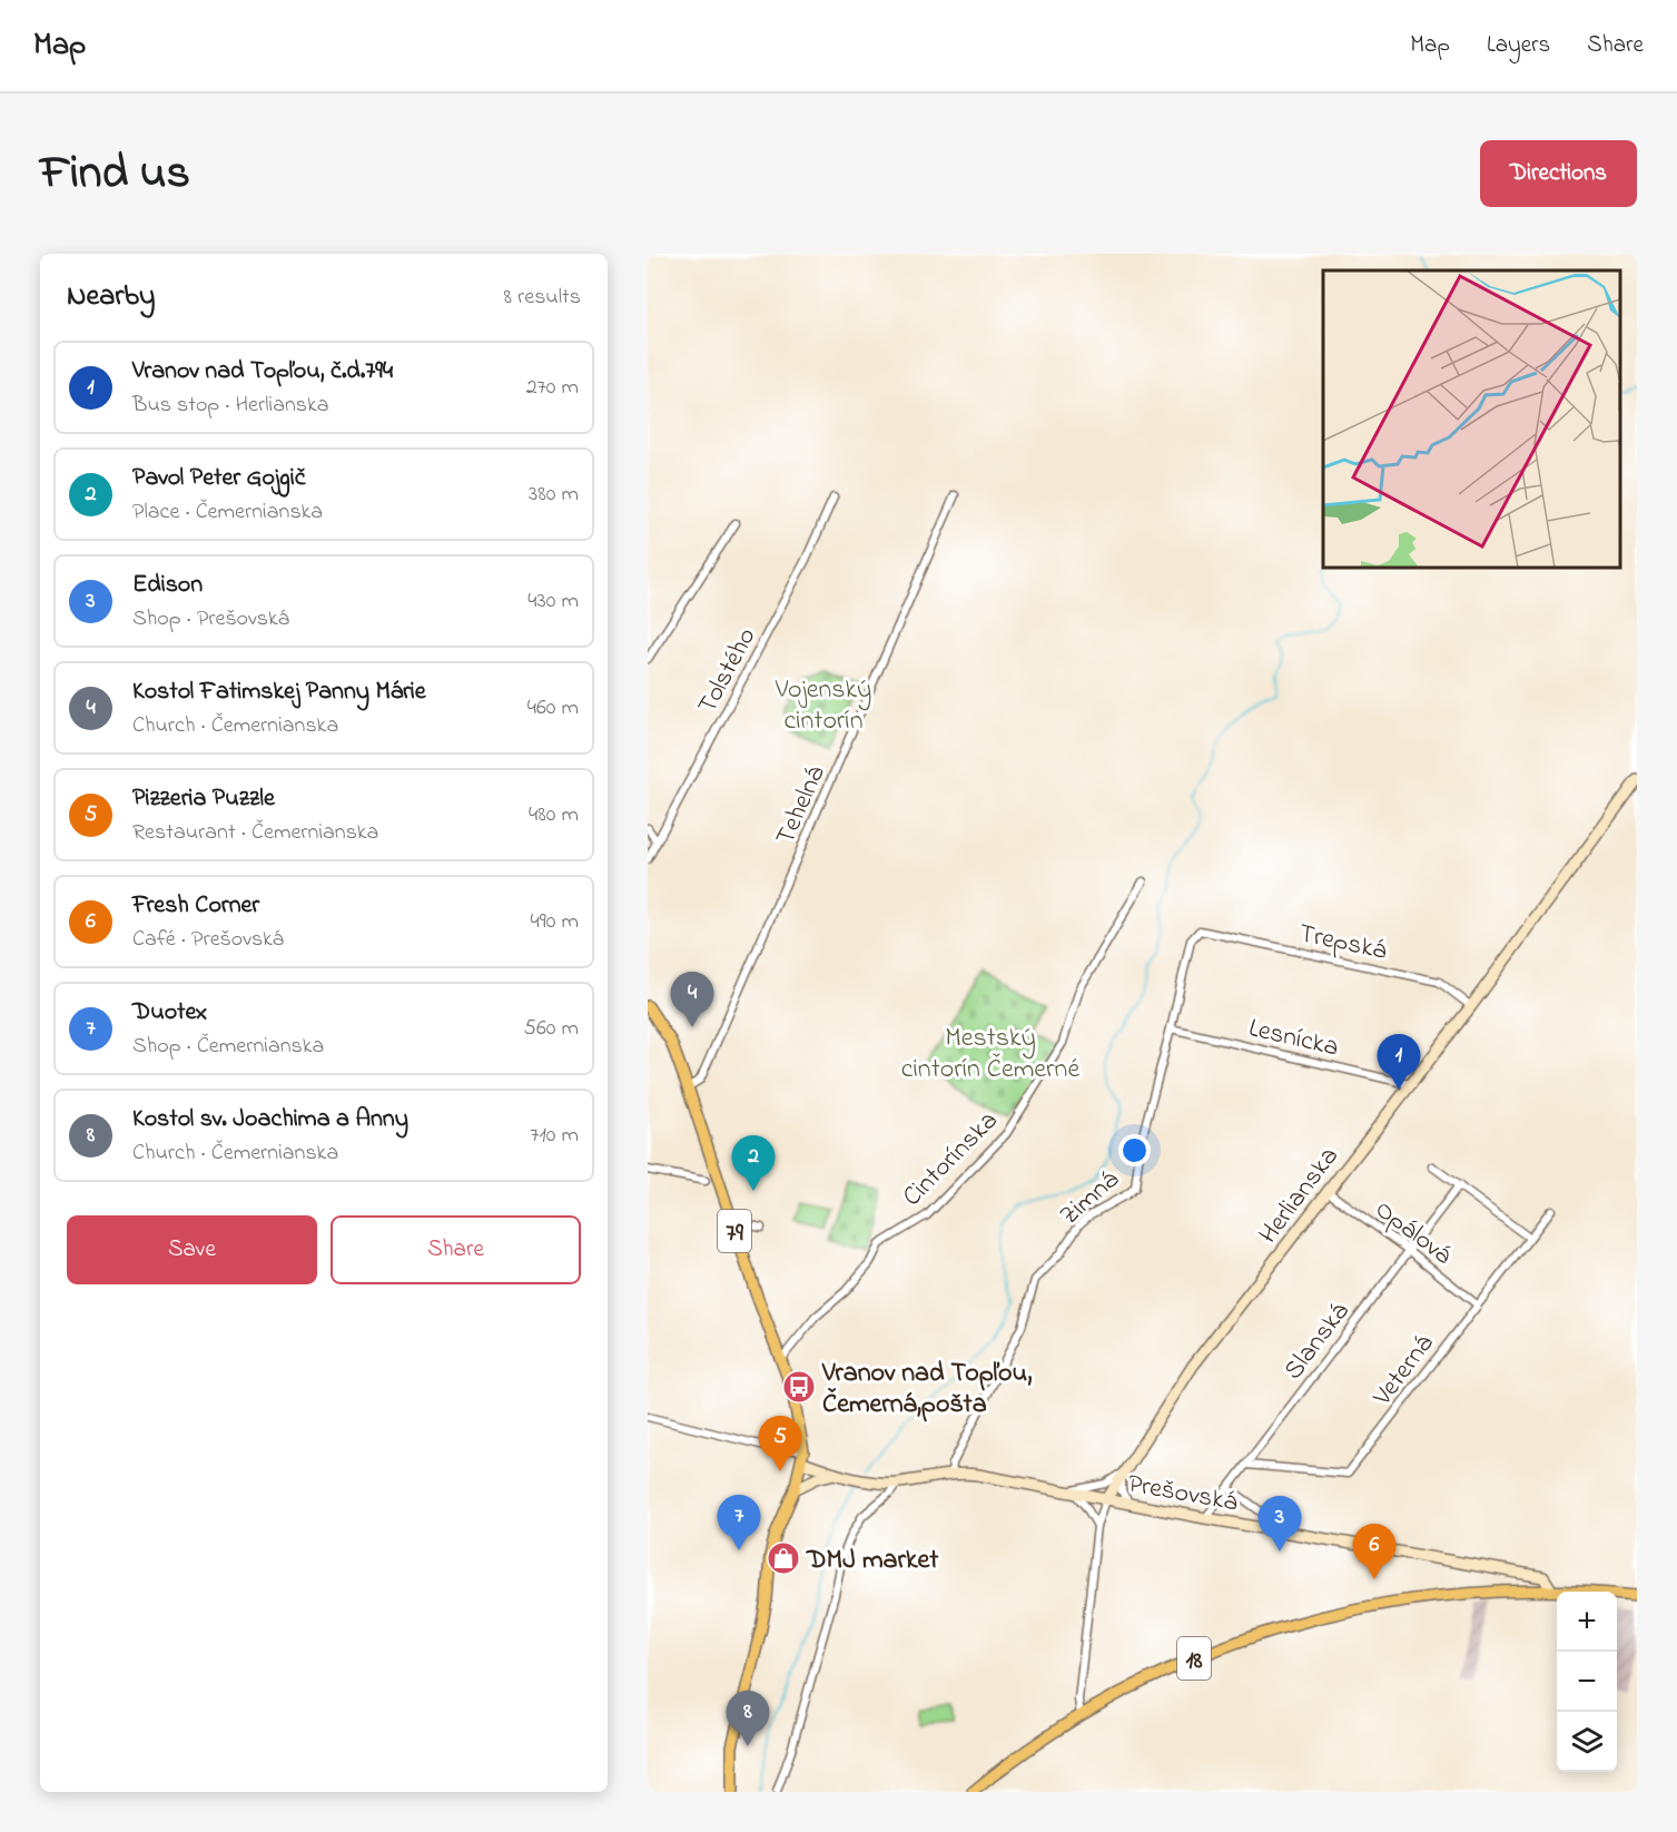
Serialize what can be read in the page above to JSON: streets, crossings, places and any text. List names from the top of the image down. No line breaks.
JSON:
{"streets":{"main road":["Herlianska","79","Prešovská","18"],"street":["Tolstého","Tehelná","Trepská","Lesnícka","Cintorínska","Zimná","Opálová","Slanská","Veterná"]},"crossings":[["Tehelná","79"],["Trepská","Herlianska"],["Trepská","Zimná"],["Lesnícka","Herlianska"],["Lesnícka","Zimná"],["Cintorínska","79"],["Herlianska","Opálová"],["Herlianska","Prešovská"],["Herlianska","18"],["Zimná","Prešovská"],["79","Prešovská"],["Opálová","Slanská"],["Opálová","Veterná"],["Slanská","Veterná"],["Slanská","Prešovská"],["Prešovská","18"]],"parks":["Vojenský cintorín","Mestský cintorín Čemerné"],"places":{"bus stop":["Vranov nad Topľou, Čemerná,pošta"],"shop":["DMJ market"]},"page":{"header":"Map","nav":["Map","Layers","Share"],"title":"Find us","buttons":["Directions",["Save","Share"]],"heading":["Nearby","8 results"],"list":[{"mark":"1","name":"Vranov nad Topľou, č.d.794","note":"Bus stop · Herlianska","value":"270 m"},{"mark":"2","name":"Pavol Peter Gojgič","note":"Place · Čemernianska","value":"380 m"},{"mark":"3","name":"Edison","note":"Shop · Prešovská","value":"430 m"},{"mark":"4","name":"Kostol Fatimskej Panny Márie","note":"Church · Čemernianska","value":"460 m"},{"mark":"5","name":"Pizzeria Puzzle","note":"Restaurant · Čemernianska","value":"480 m"},{"mark":"6","name":"Fresh Corner","note":"Café · Prešovská","value":"490 m"},{"mark":"7","name":"Duotex","note":"Shop · Čemernianska","value":"560 m"},{"mark":"8","name":"Kostol sv. Joachima a Anny","note":"Church · Čemernianska","value":"710 m"}],"pins":["4","1","2","5","7","3","6","8"],"map_buttons":["+","−"]}}
